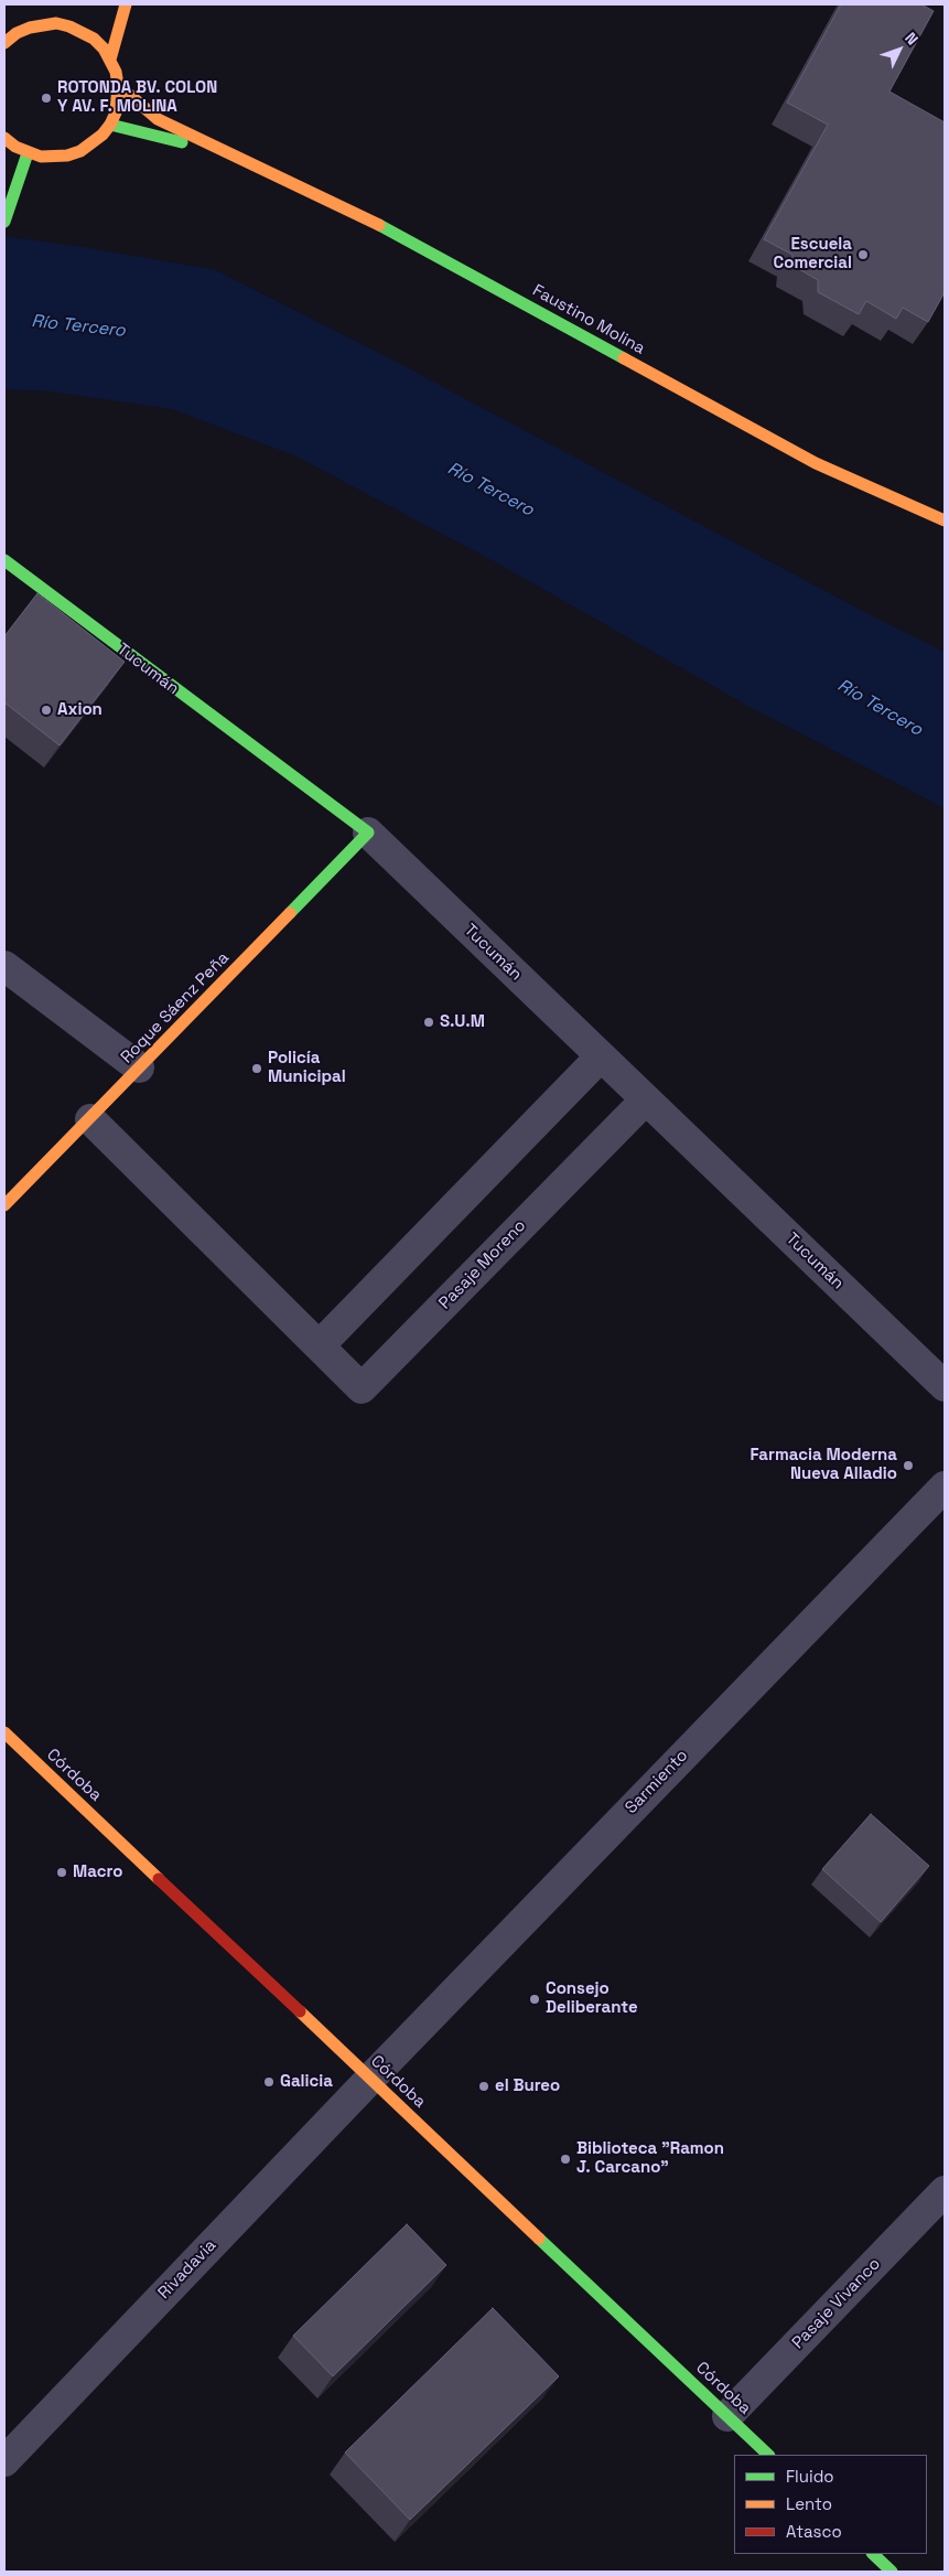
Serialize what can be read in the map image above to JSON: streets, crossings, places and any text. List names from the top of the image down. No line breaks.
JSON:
{"streets":{"street":["Faustino Molina","Tucumán","Roque Sáenz Peña","Pasaje Moreno","Córdoba","Sarmiento","Rivadavia","Pasaje Vivanco"]},"crossings":[["Tucumán","Roque Sáenz Peña"],["Tucumán","Pasaje Moreno"],["Roque Sáenz Peña","Pasaje Moreno"],["Córdoba","Sarmiento"],["Córdoba","Rivadavia"],["Córdoba","Pasaje Vivanco"],["Sarmiento","Rivadavia"]],"water":["Río Tercero"],"places":["ROTONDA BV. COLON Y AV. F. MOLINA","Escuela Comercial","Axion","S.U.M","Policía Municipal","Farmacia Moderna Nueva Alladio","Macro","Consejo Deliberante","Galicia","el Bureo","Biblioteca \"Ramon J. Carcano\""],"legend":["Fluido","Lento","Atasco"],"north":"top right"}
